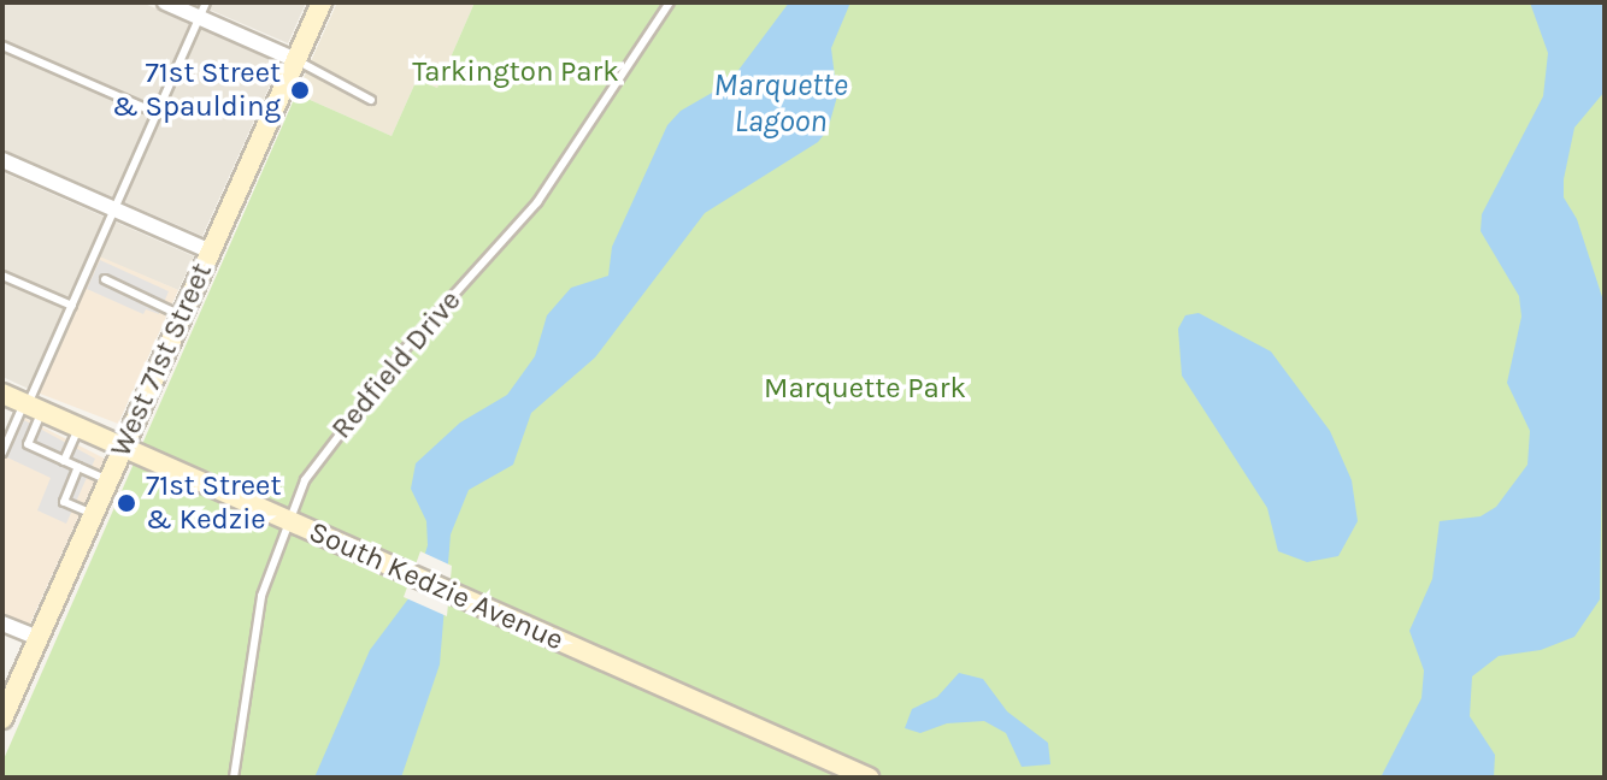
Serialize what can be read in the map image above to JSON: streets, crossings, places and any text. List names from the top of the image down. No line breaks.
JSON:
{"streets":{"main road":["West 71st Street","South Kedzie Avenue"],"lane":["Redfield Drive"]},"crossings":[["West 71st Street","South Kedzie Avenue"],["Redfield Drive","South Kedzie Avenue"]],"water":["Marquette Lagoon"],"parks":["Tarkington Park","Marquette Park"],"places":["71st Street & Spaulding","71st Street & Kedzie"]}
